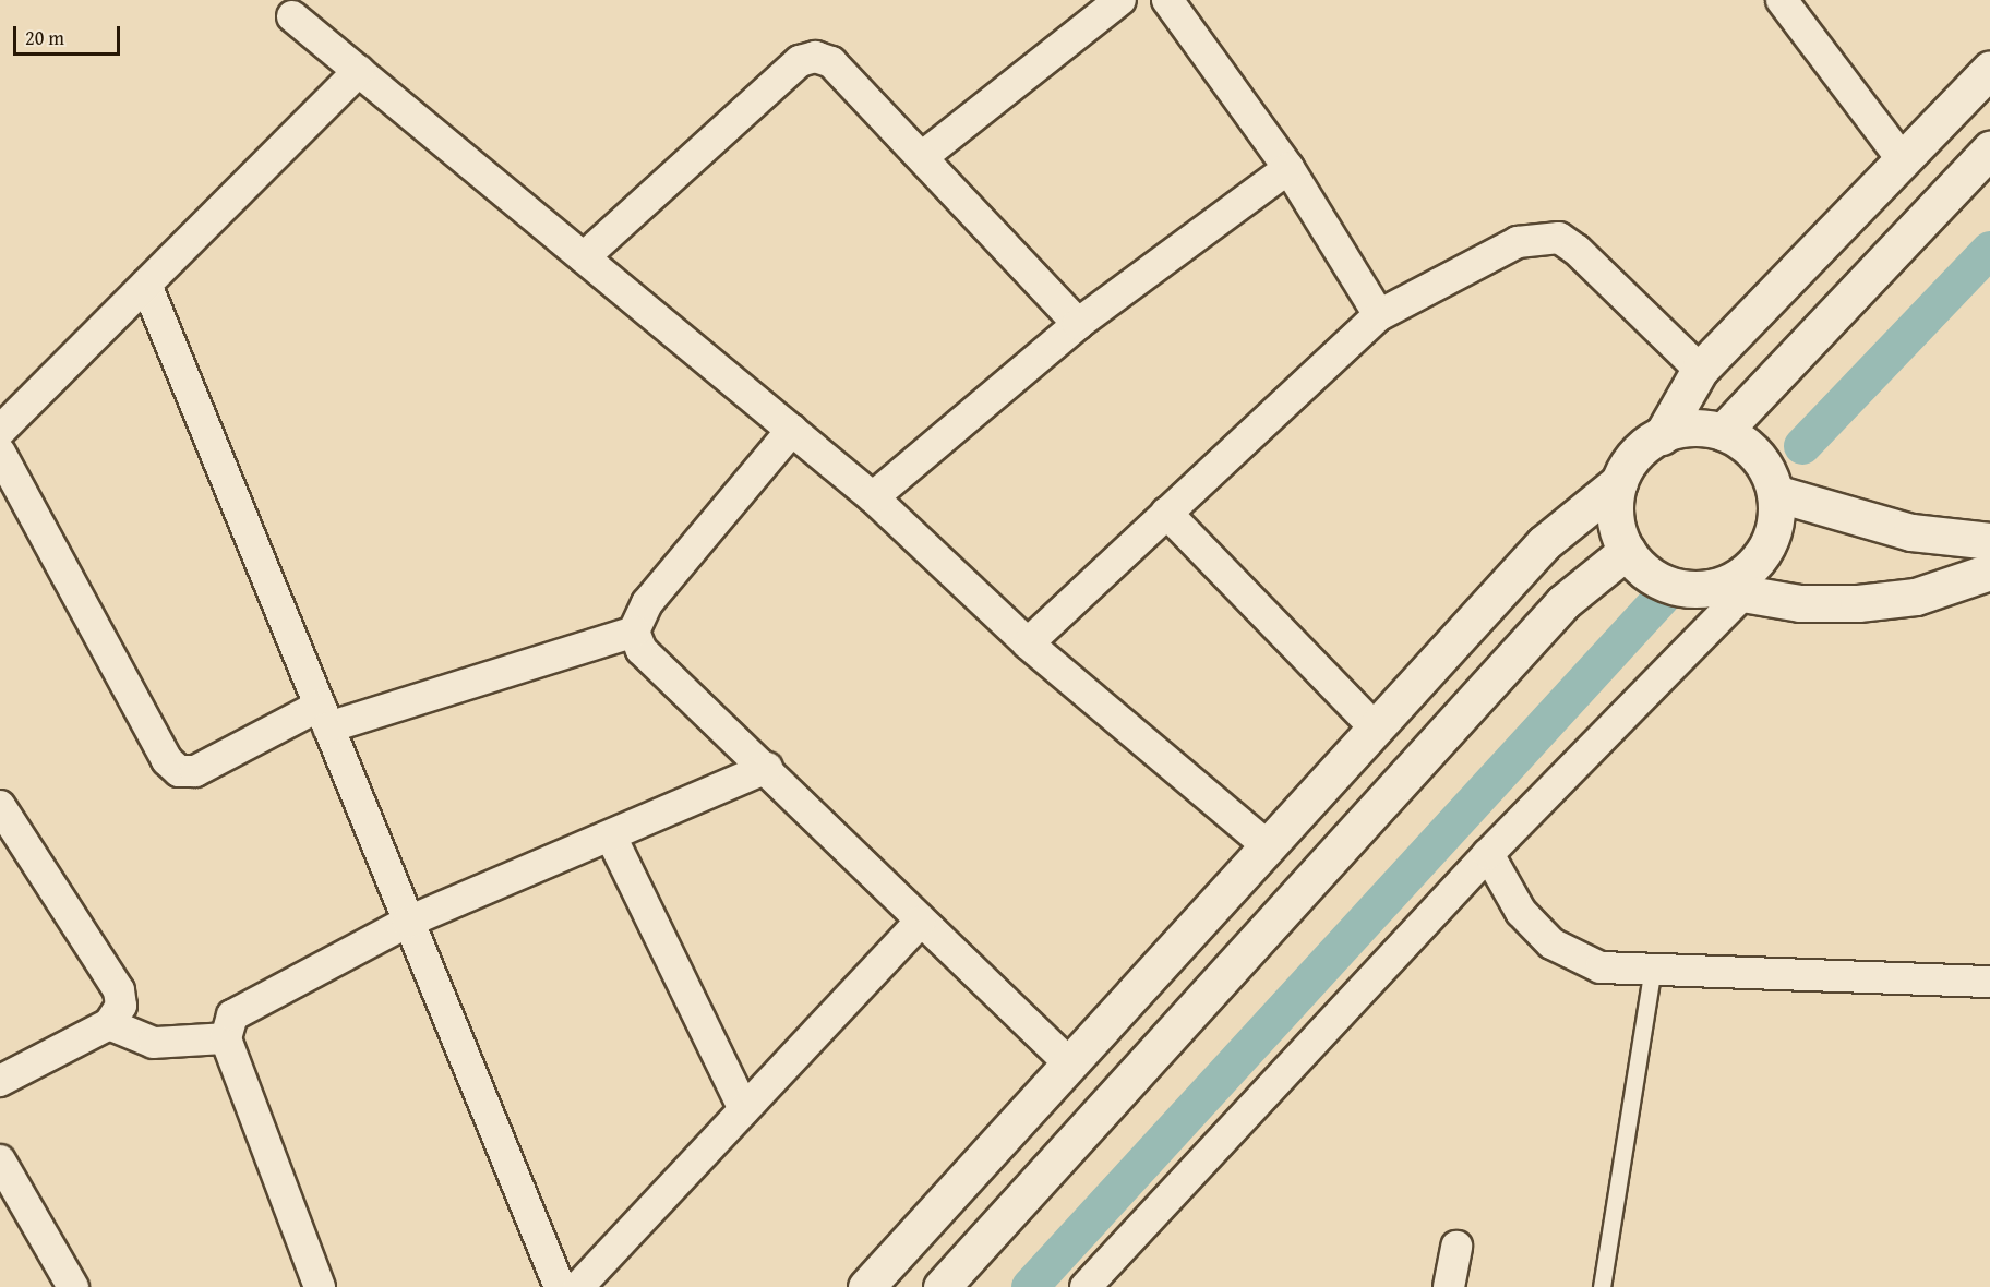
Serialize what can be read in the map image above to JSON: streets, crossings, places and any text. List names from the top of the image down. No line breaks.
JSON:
{"scale_bar":"20 m"}
